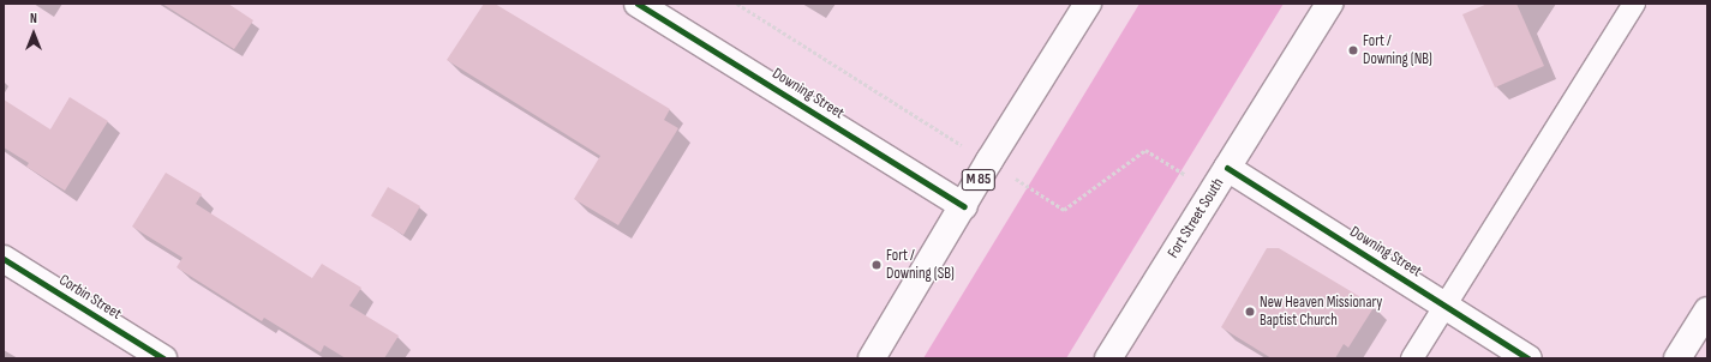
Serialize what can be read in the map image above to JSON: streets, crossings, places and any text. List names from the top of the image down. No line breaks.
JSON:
{"streets":{"street":["Downing Street","M 85","Fort Street South","Corbin Street"]},"crossings":[["Downing Street","M 85"],["Downing Street","Fort Street South"]],"places":["Fort / Downing (NB)","Fort / Downing (SB)","New Heaven Missionary Baptist Church"],"north":"top"}
